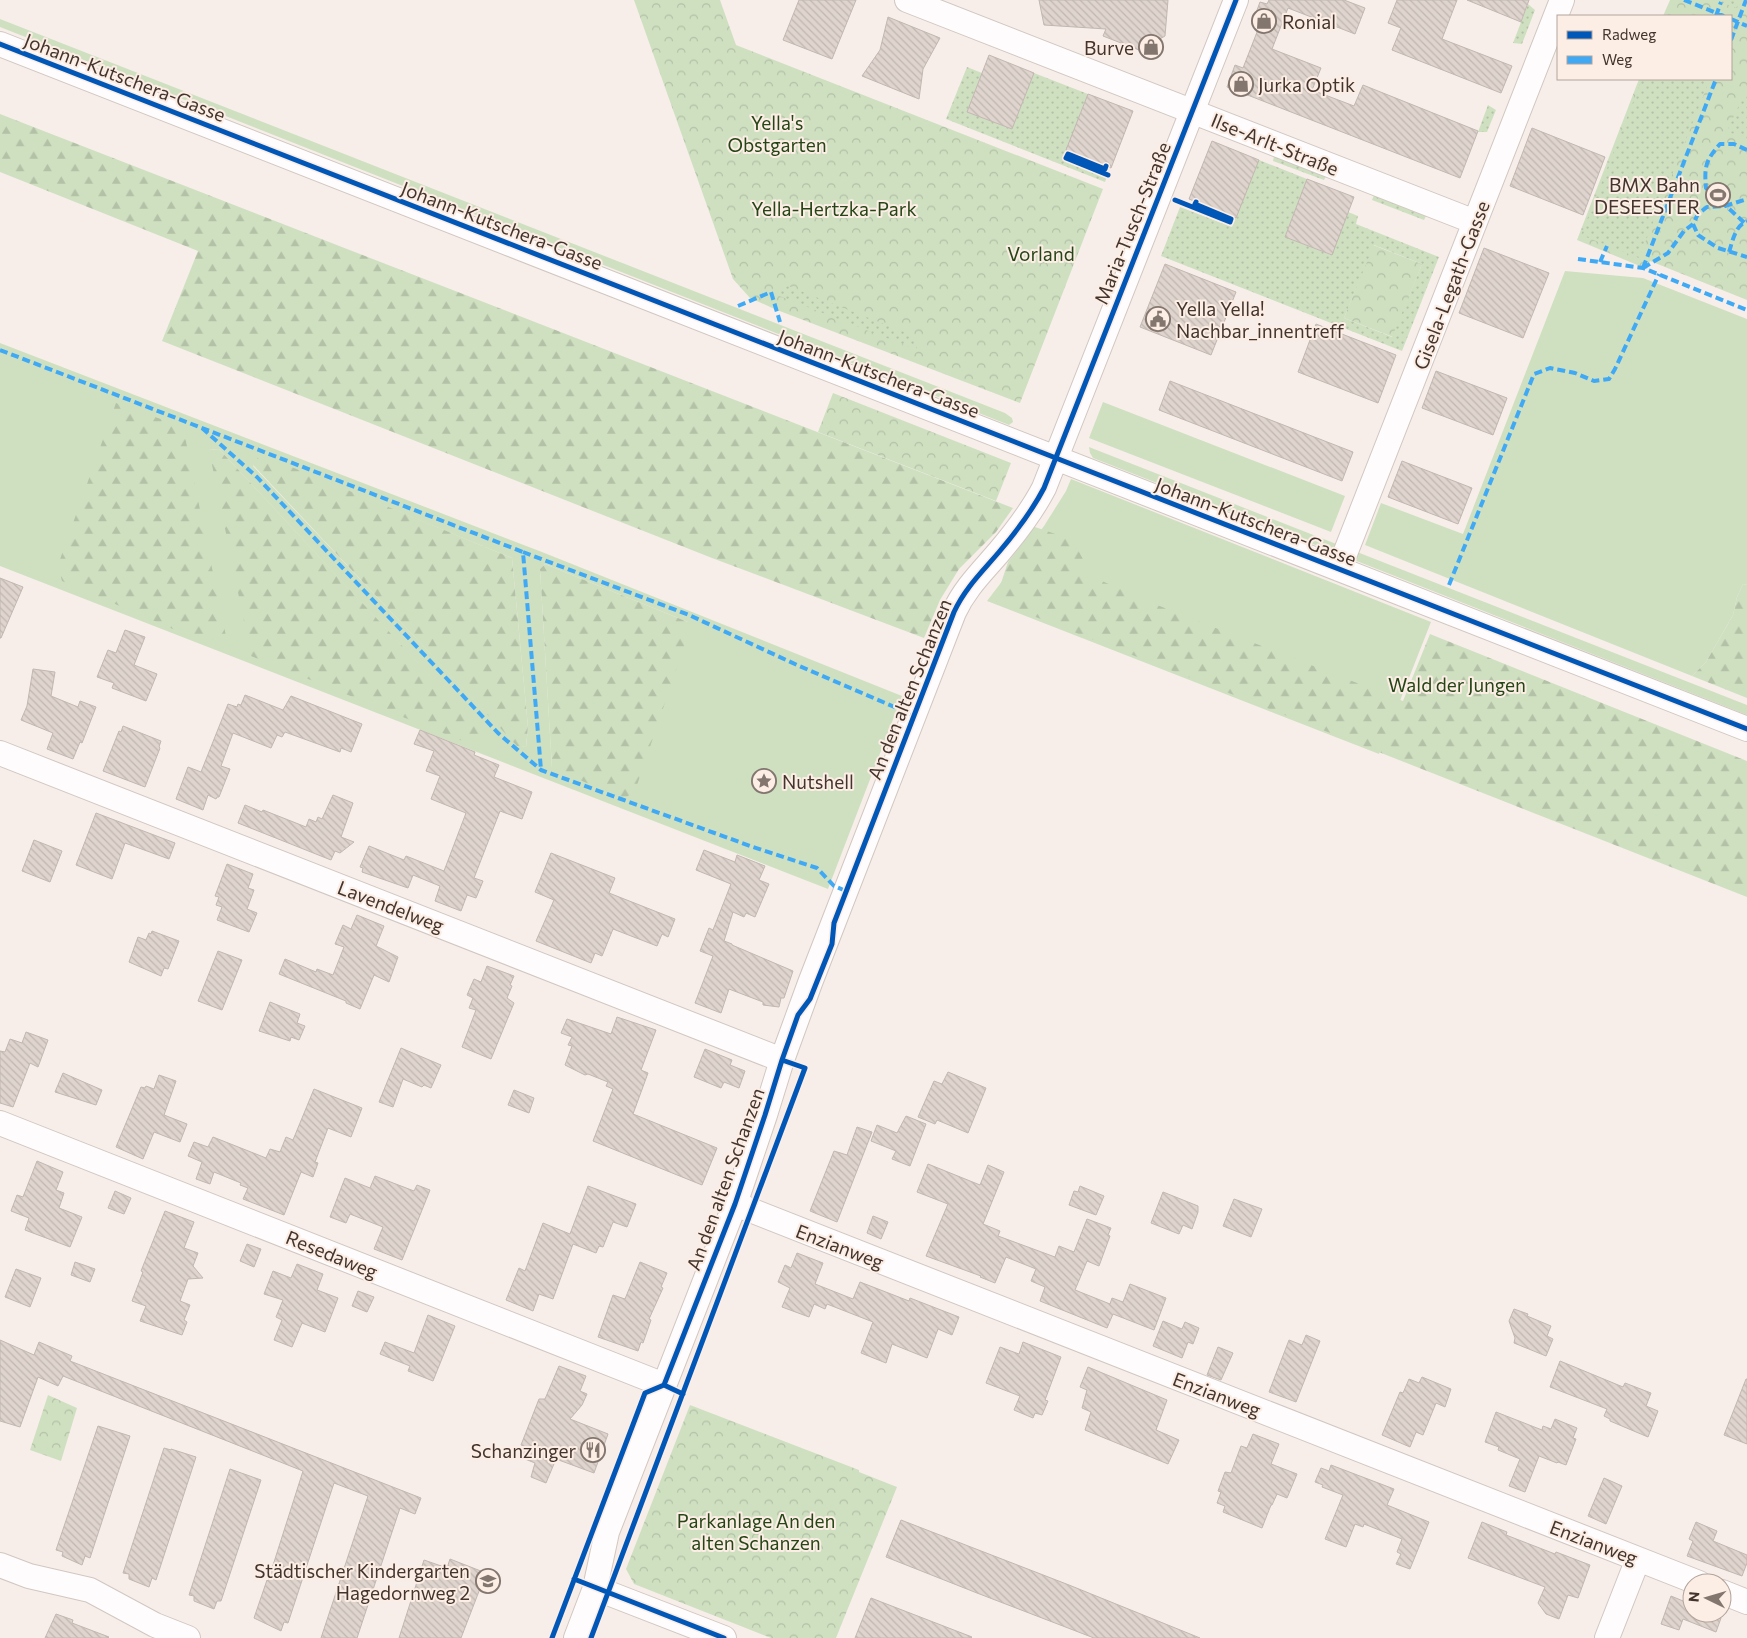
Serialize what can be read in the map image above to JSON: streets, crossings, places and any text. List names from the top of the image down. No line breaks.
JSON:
{"streets":{"street":["Johann-Kutschera-Gasse","Ilse-Arlt-Straße","Maria-Tusch-Straße","Gisela-Legath-Gasse","An den alten Schanzen","Lavendelweg","Enzianweg","Resedaweg"]},"crossings":[["Johann-Kutschera-Gasse","Maria-Tusch-Straße"],["Johann-Kutschera-Gasse","Gisela-Legath-Gasse"],["Johann-Kutschera-Gasse","An den alten Schanzen"],["Ilse-Arlt-Straße","Maria-Tusch-Straße"],["Ilse-Arlt-Straße","Gisela-Legath-Gasse"],["Maria-Tusch-Straße","An den alten Schanzen"],["An den alten Schanzen","Lavendelweg"],["An den alten Schanzen","Enzianweg"],["An den alten Schanzen","Resedaweg"]],"parks":["Yella's Obstgarten","Yella-Hertzka-Park","Vorland","Wald der Jungen","Parkanlage An den alten Schanzen"],"places":{"shop":["Ronial","Burve","Jurka Optik"],"sports":["BMX Bahn DESEESTER"],"public building":["Yella Yella! Nachbar_innentreff"],"place":["Nutshell"],"restaurant":["Schanzinger"],"school or university":["Städtischer Kindergarten Hagedornweg 2"]},"legend":["Radweg","Weg"],"north":"left"}
